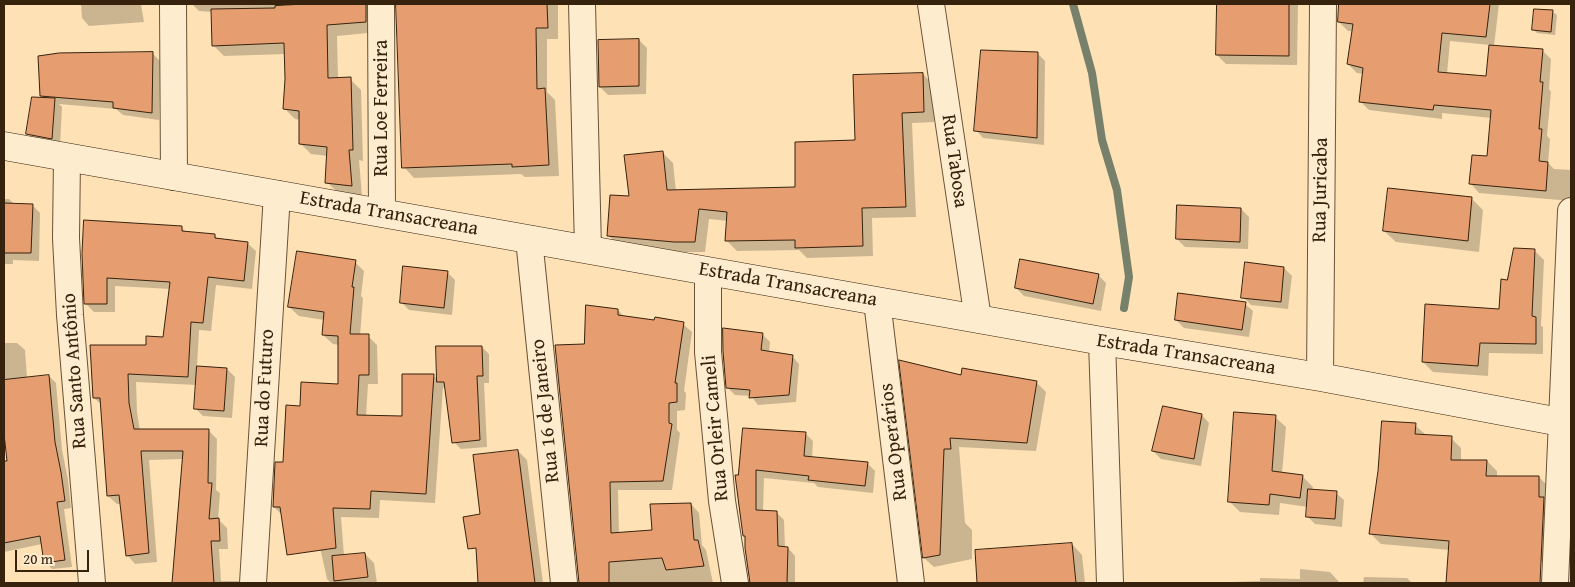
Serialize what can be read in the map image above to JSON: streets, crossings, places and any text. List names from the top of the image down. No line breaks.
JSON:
{"streets":{"street":["Rua Loe Ferreira","Rua Tabosa","Rua Juricaba","Estrada Transacreana","Rua Santo Antônio","Rua do Futuro","Rua 16 de Janeiro","Rua Orleir Cameli","Rua Operários"]},"crossings":[["Rua Loe Ferreira","Estrada Transacreana"],["Rua Tabosa","Estrada Transacreana"],["Rua Juricaba","Estrada Transacreana"],["Estrada Transacreana","Rua Santo Antônio"],["Estrada Transacreana","Rua do Futuro"],["Estrada Transacreana","Rua 16 de Janeiro"],["Estrada Transacreana","Rua Orleir Cameli"],["Estrada Transacreana","Rua Operários"]],"scale_bar":"20 m"}
